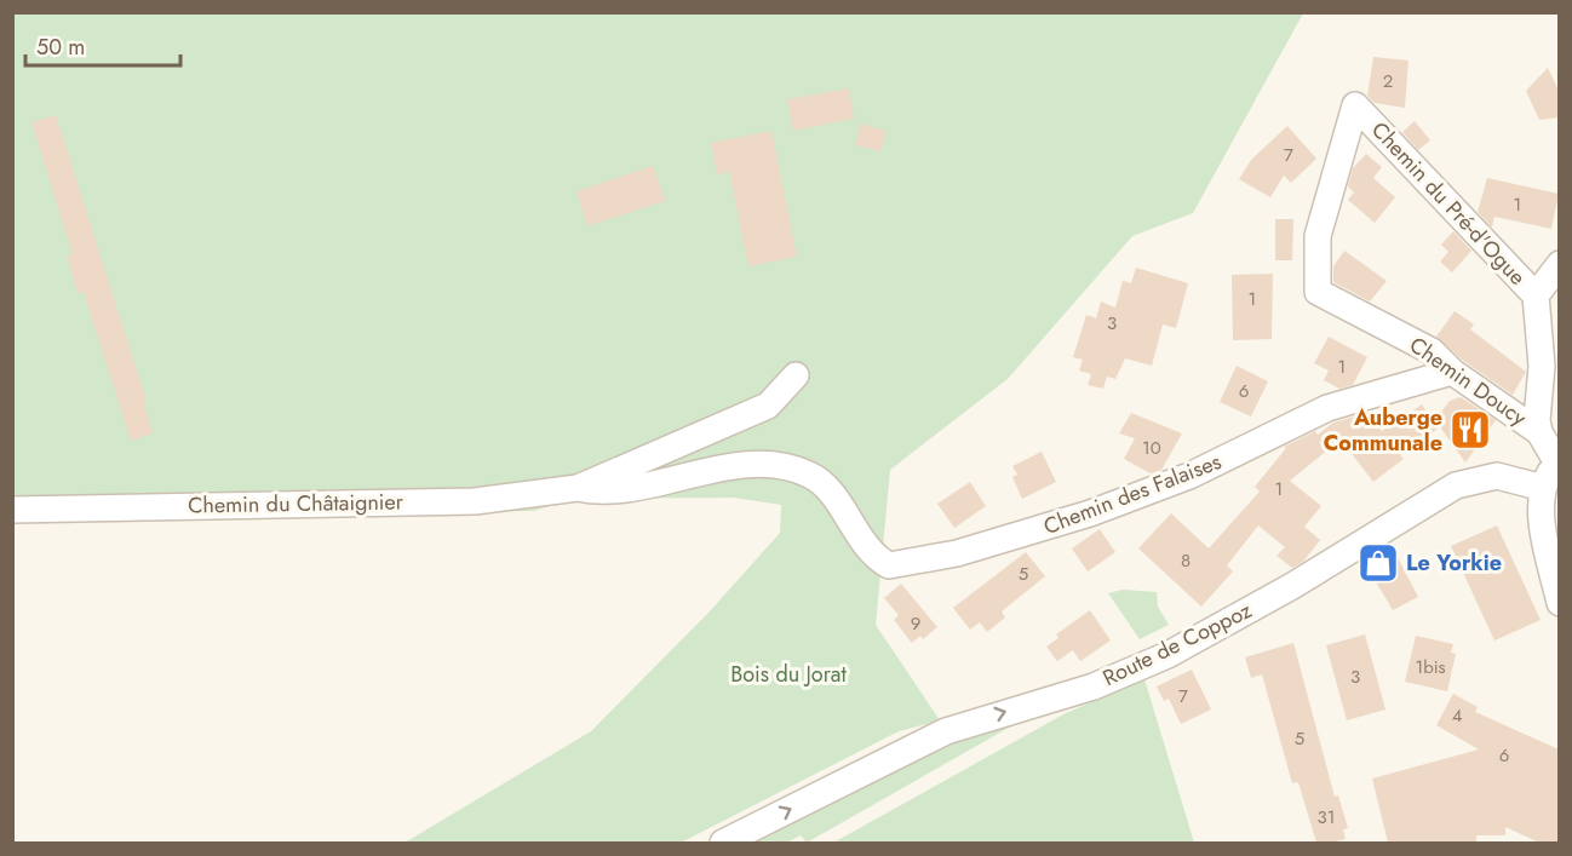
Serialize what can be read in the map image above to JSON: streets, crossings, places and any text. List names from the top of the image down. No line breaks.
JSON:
{"streets":{"street":["Chemin du Pré-d'Ogue","Chemin Doucy","Chemin des Falaises","Chemin du Châtaignier","Route de Coppoz"]},"crossings":[["Chemin du Pré-d'Ogue","Chemin Doucy"],["Chemin Doucy","Chemin des Falaises"],["Chemin des Falaises","Chemin du Châtaignier"]],"one_way":["Route de Coppoz"],"parks":["Bois du Jorat"],"places":{"restaurant":["Auberge Communale"],"shop":["Le Yorkie"]},"house_numbers":["2","7","1","1","3","1","6","10","1","8","5","9","1bis","3","7","4","5","6","31"],"scale_bar":"50 m"}
